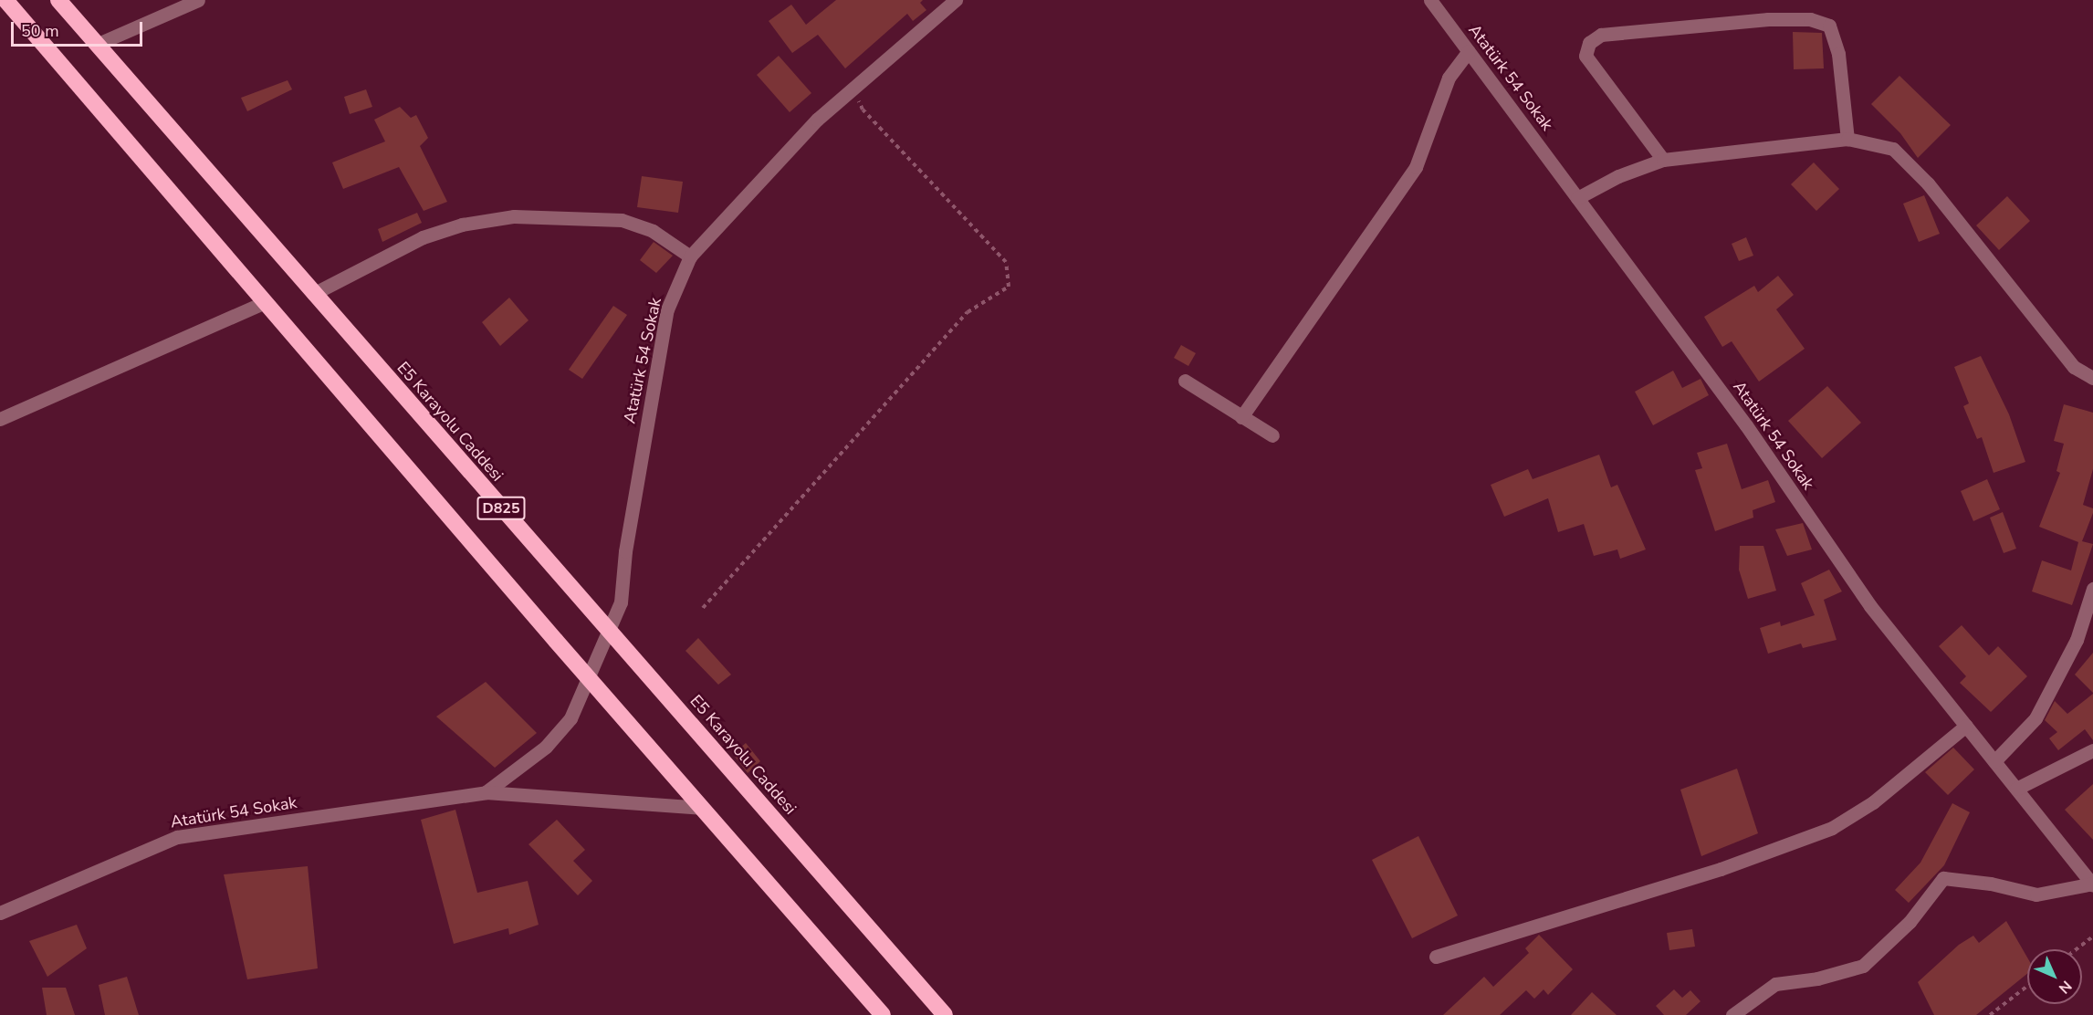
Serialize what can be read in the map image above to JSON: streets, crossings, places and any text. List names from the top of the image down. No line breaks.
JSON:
{"streets":{"highway":["E5 Karayolu Caddesi","D825"],"street":["Atatürk 54 Sokak"]},"crossings":[["Atatürk 54 Sokak","E5 Karayolu Caddesi"],["Atatürk 54 Sokak","D825"]],"scale_bar":"50 m","north":"bottom right"}
